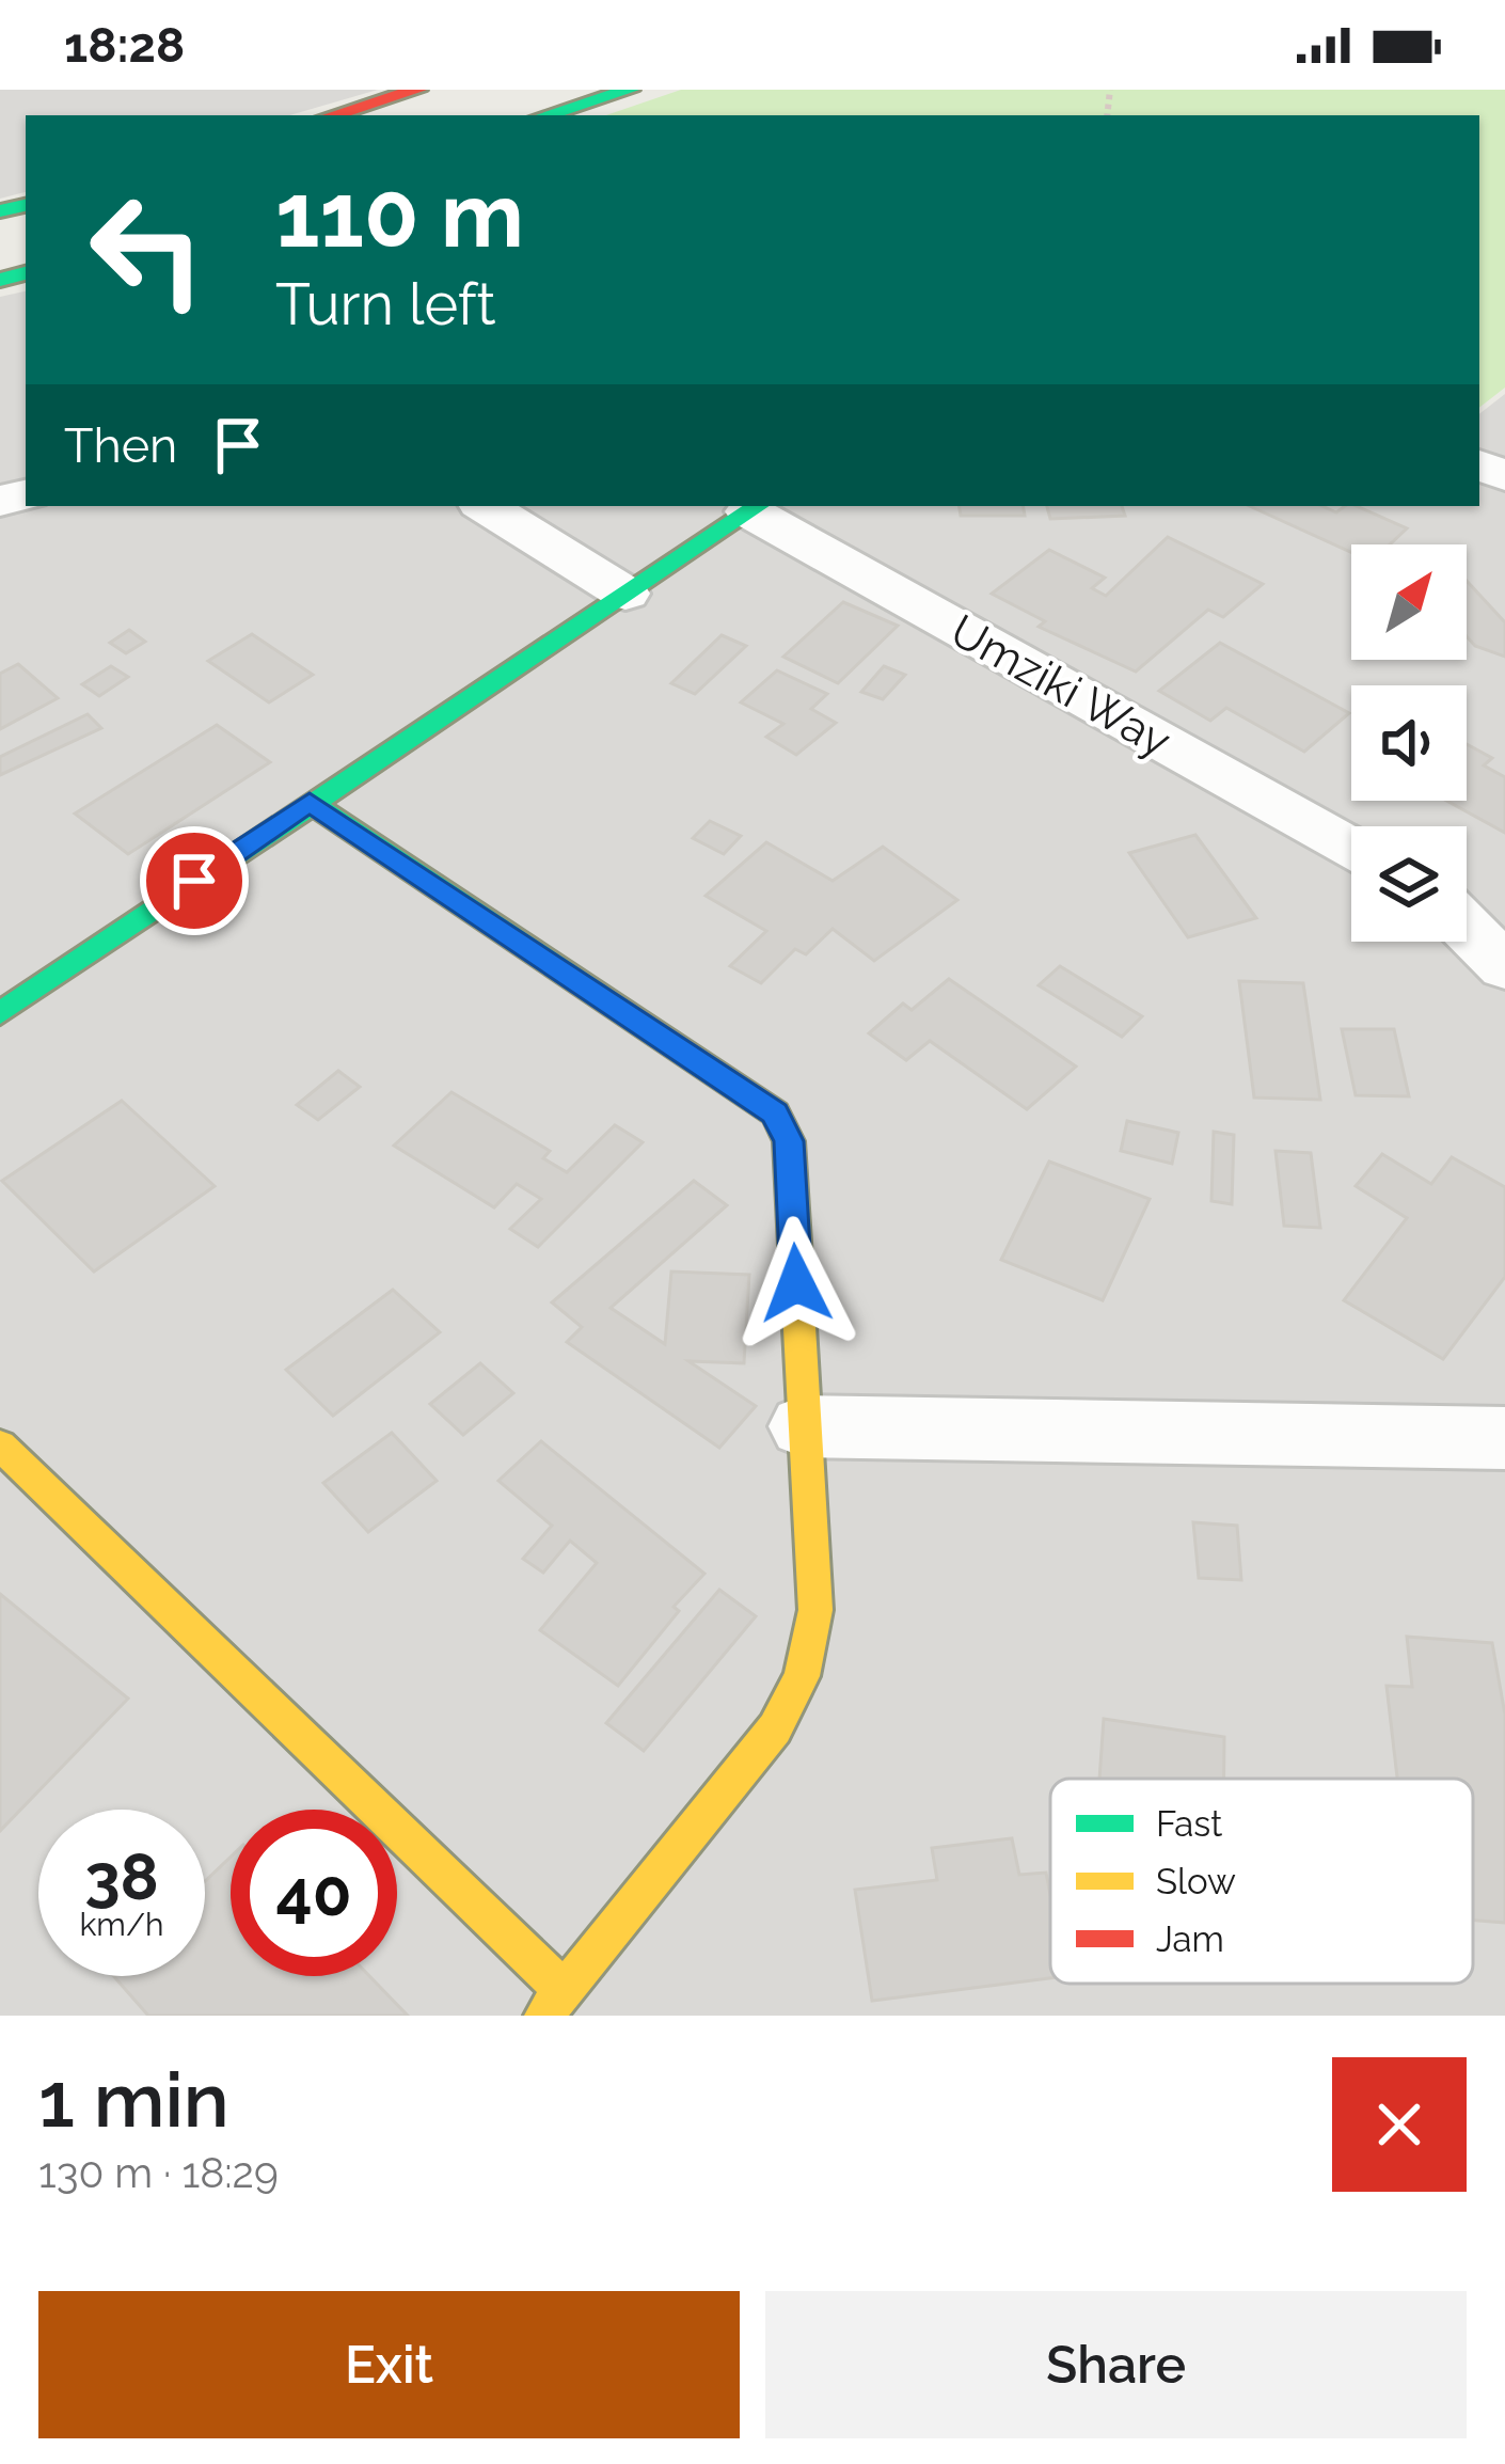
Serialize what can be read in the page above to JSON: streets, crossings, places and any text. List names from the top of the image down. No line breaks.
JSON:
{"streets":{"street":["Umziki Way"]},"legend":["Fast","Slow","Jam"],"north":"top right","page":{"status":"18:28","turn":["110 m","Turn left"],"then":"Then","speed":"38 km/h","limit":"40","heading":["1 min","130 m · 18:29"],"buttons":["Exit","Share"]}}
